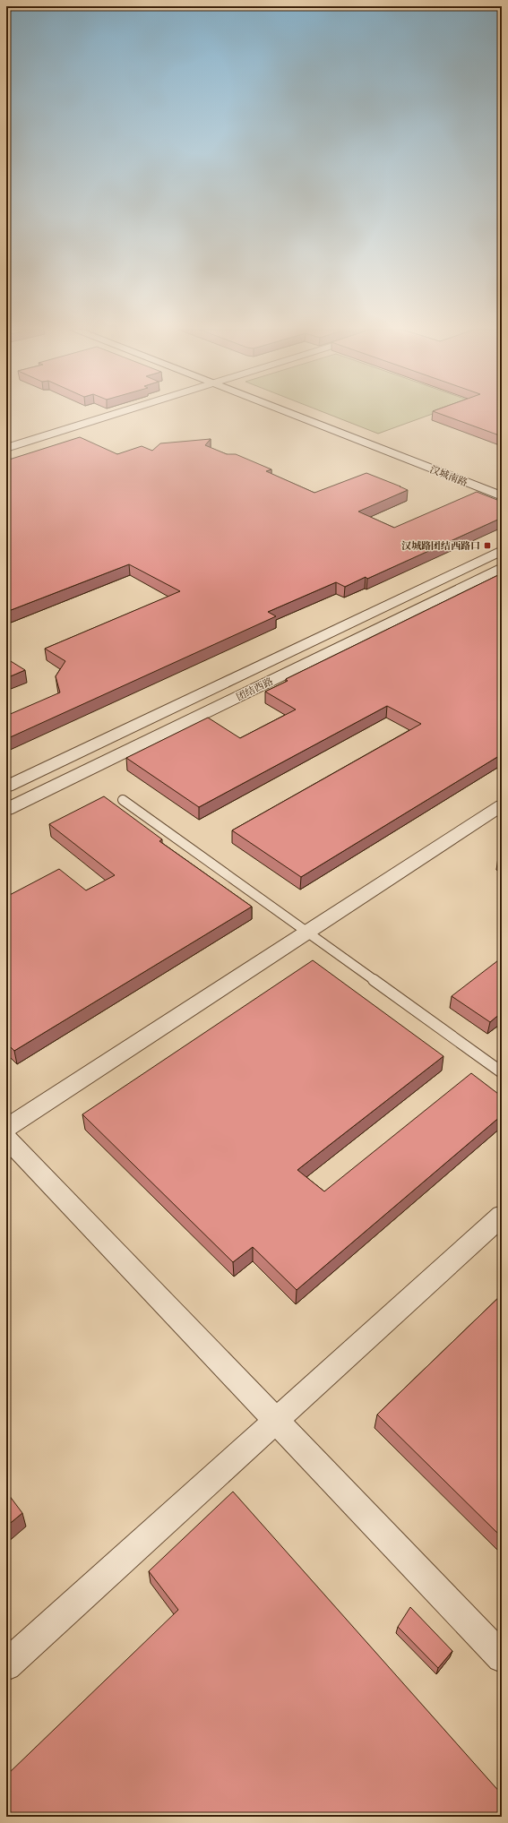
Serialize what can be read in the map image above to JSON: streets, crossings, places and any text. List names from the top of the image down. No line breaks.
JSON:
{"streets":{"street":["汉城南路","团结西路"]},"places":{"transit":["汉城路团结西路口"]}}
